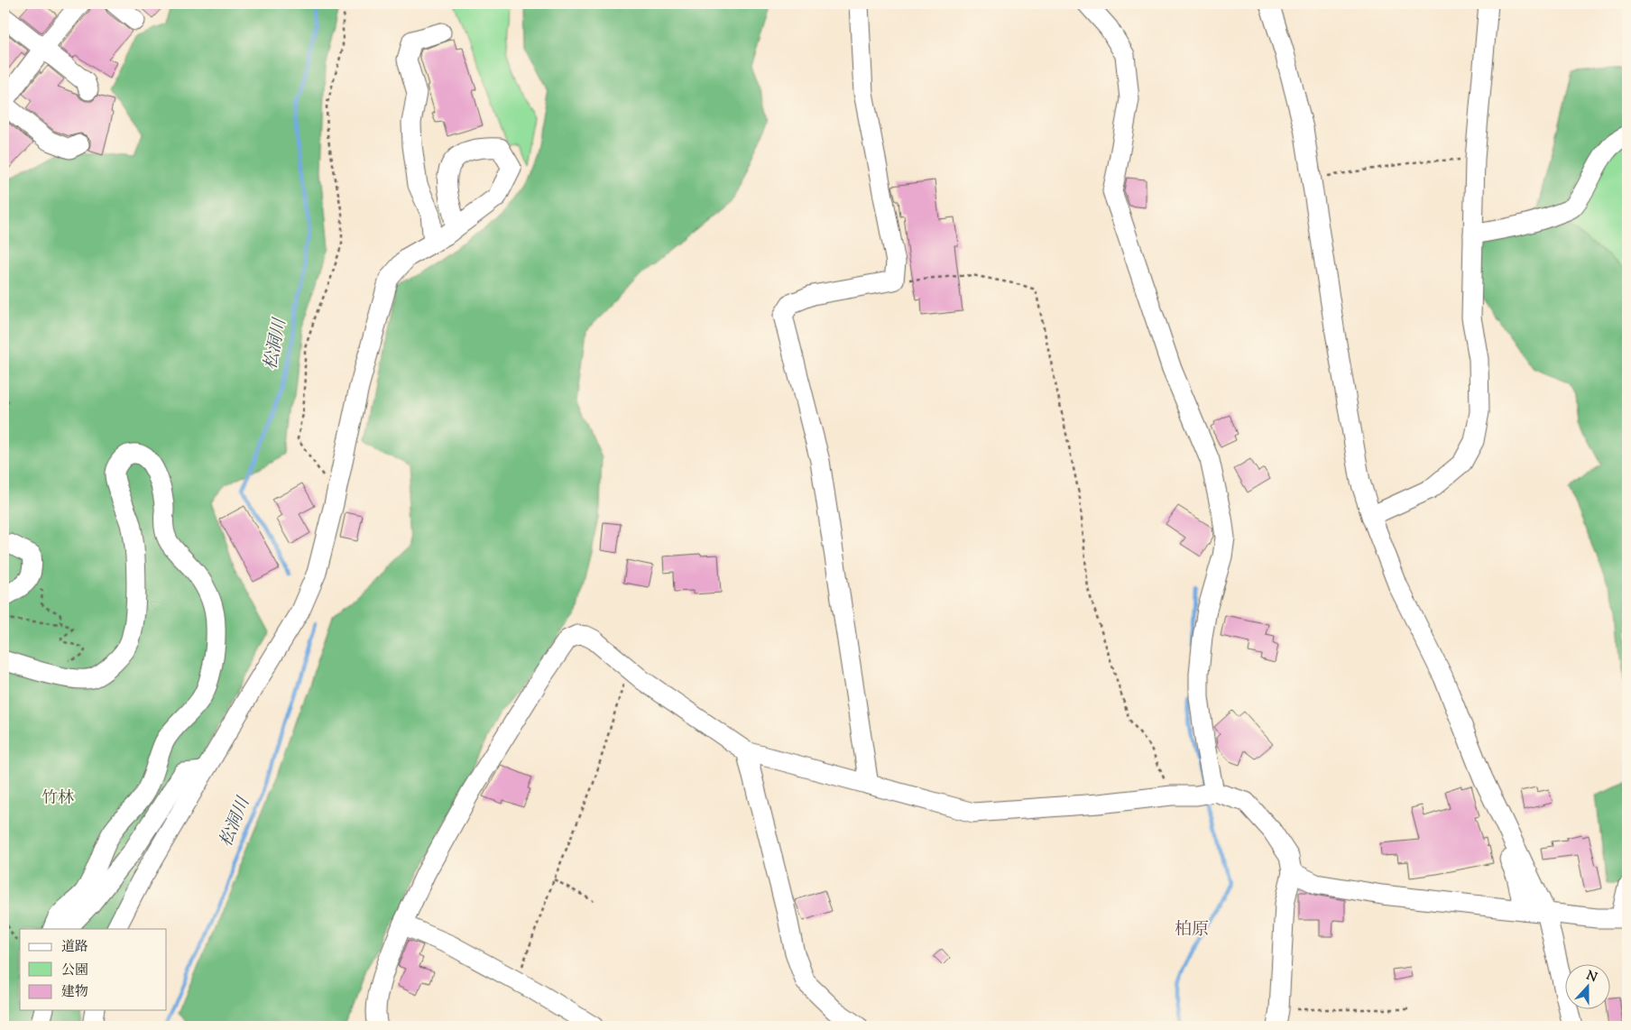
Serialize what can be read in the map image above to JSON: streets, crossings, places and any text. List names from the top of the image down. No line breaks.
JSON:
{"districts":["柏原"],"water":["松洞川"],"parks":["竹林"],"legend":["道路","公園","建物"],"north":"top"}
